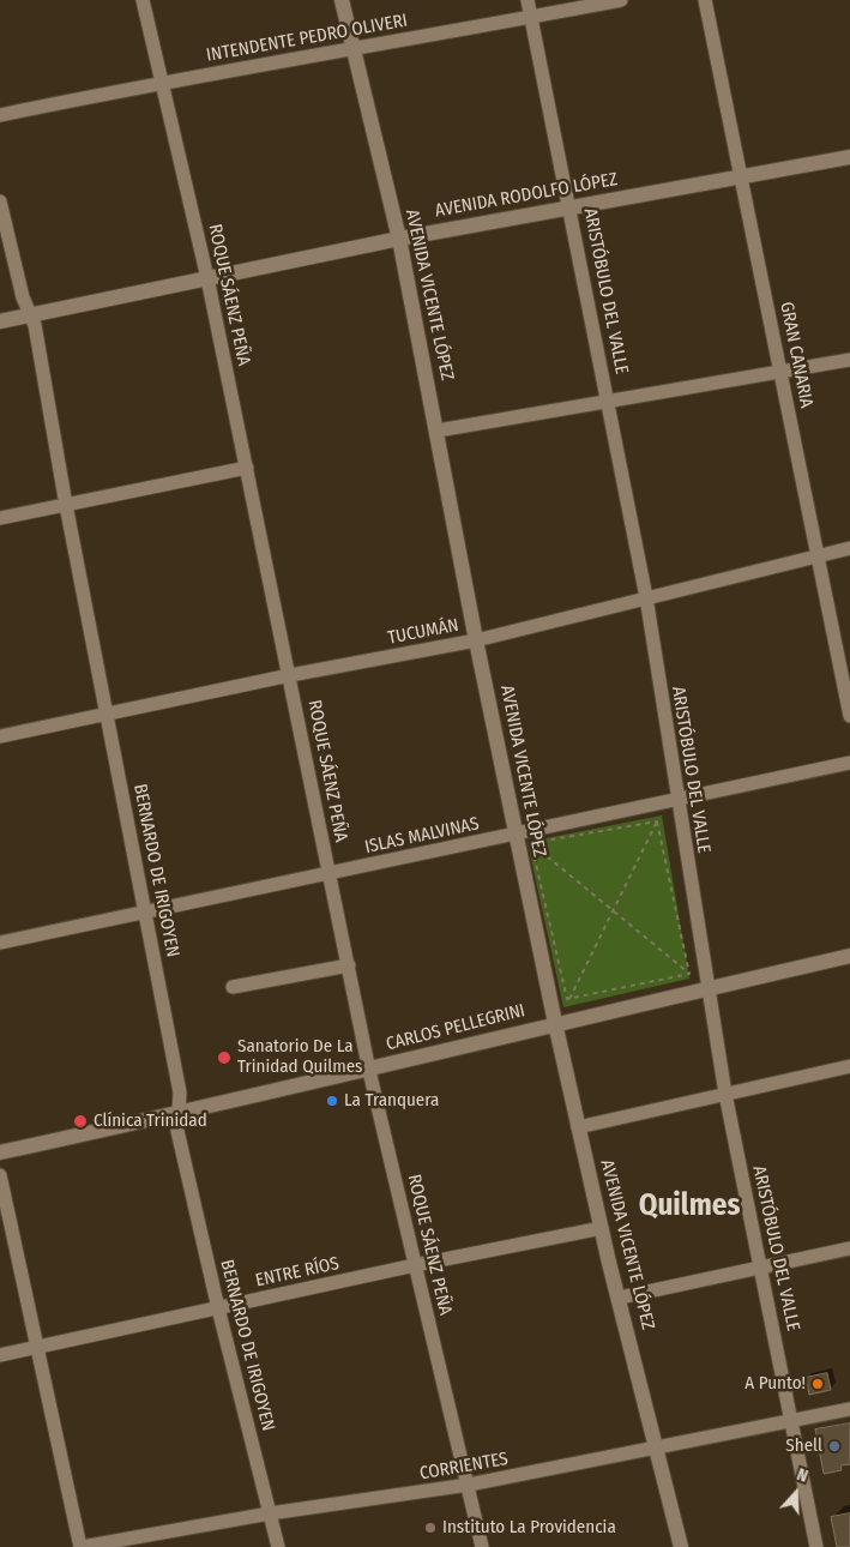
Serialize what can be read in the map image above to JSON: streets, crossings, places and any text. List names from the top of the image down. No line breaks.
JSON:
{"streets":{"main road":["AVENIDA RODOLFO LÓPEZ","AVENIDA VICENTE LÓPEZ","CARLOS PELLEGRINI"],"street":["INTENDENTE PEDRO OLIVERI","ARISTÓBULO DEL VALLE","ROQUE SÁENZ PEÑA","GRAN CANARIA","TUCUMÁN","ISLAS MALVINAS","BERNARDO DE IRIGOYEN","ENTRE RÍOS","CORRIENTES"]},"crossings":[["INTENDENTE PEDRO OLIVERI","ARISTÓBULO DEL VALLE"],["INTENDENTE PEDRO OLIVERI","ROQUE SÁENZ PEÑA"],["INTENDENTE PEDRO OLIVERI","AVENIDA VICENTE LÓPEZ"],["AVENIDA RODOLFO LÓPEZ","ARISTÓBULO DEL VALLE"],["AVENIDA RODOLFO LÓPEZ","ROQUE SÁENZ PEÑA"],["AVENIDA RODOLFO LÓPEZ","AVENIDA VICENTE LÓPEZ"],["AVENIDA RODOLFO LÓPEZ","GRAN CANARIA"],["AVENIDA RODOLFO LÓPEZ","BERNARDO DE IRIGOYEN"],["ARISTÓBULO DEL VALLE","TUCUMÁN"],["ARISTÓBULO DEL VALLE","ISLAS MALVINAS"],["ARISTÓBULO DEL VALLE","CARLOS PELLEGRINI"],["ARISTÓBULO DEL VALLE","CORRIENTES"],["ROQUE SÁENZ PEÑA","TUCUMÁN"],["ROQUE SÁENZ PEÑA","ISLAS MALVINAS"],["ROQUE SÁENZ PEÑA","CARLOS PELLEGRINI"],["ROQUE SÁENZ PEÑA","ENTRE RÍOS"],["ROQUE SÁENZ PEÑA","CORRIENTES"],["AVENIDA VICENTE LÓPEZ","TUCUMÁN"],["AVENIDA VICENTE LÓPEZ","ISLAS MALVINAS"],["AVENIDA VICENTE LÓPEZ","CARLOS PELLEGRINI"],["AVENIDA VICENTE LÓPEZ","ENTRE RÍOS"],["AVENIDA VICENTE LÓPEZ","CORRIENTES"],["GRAN CANARIA","TUCUMÁN"],["TUCUMÁN","BERNARDO DE IRIGOYEN"],["ISLAS MALVINAS","BERNARDO DE IRIGOYEN"],["BERNARDO DE IRIGOYEN","CARLOS PELLEGRINI"],["BERNARDO DE IRIGOYEN","ENTRE RÍOS"],["BERNARDO DE IRIGOYEN","CORRIENTES"]],"districts":["Quilmes"],"places":["Sanatorio De La Trinidad Quilmes","La Tranquera","Clínica Trinidad","A Punto!","Shell","Instituto La Providencia"],"north":"top"}
